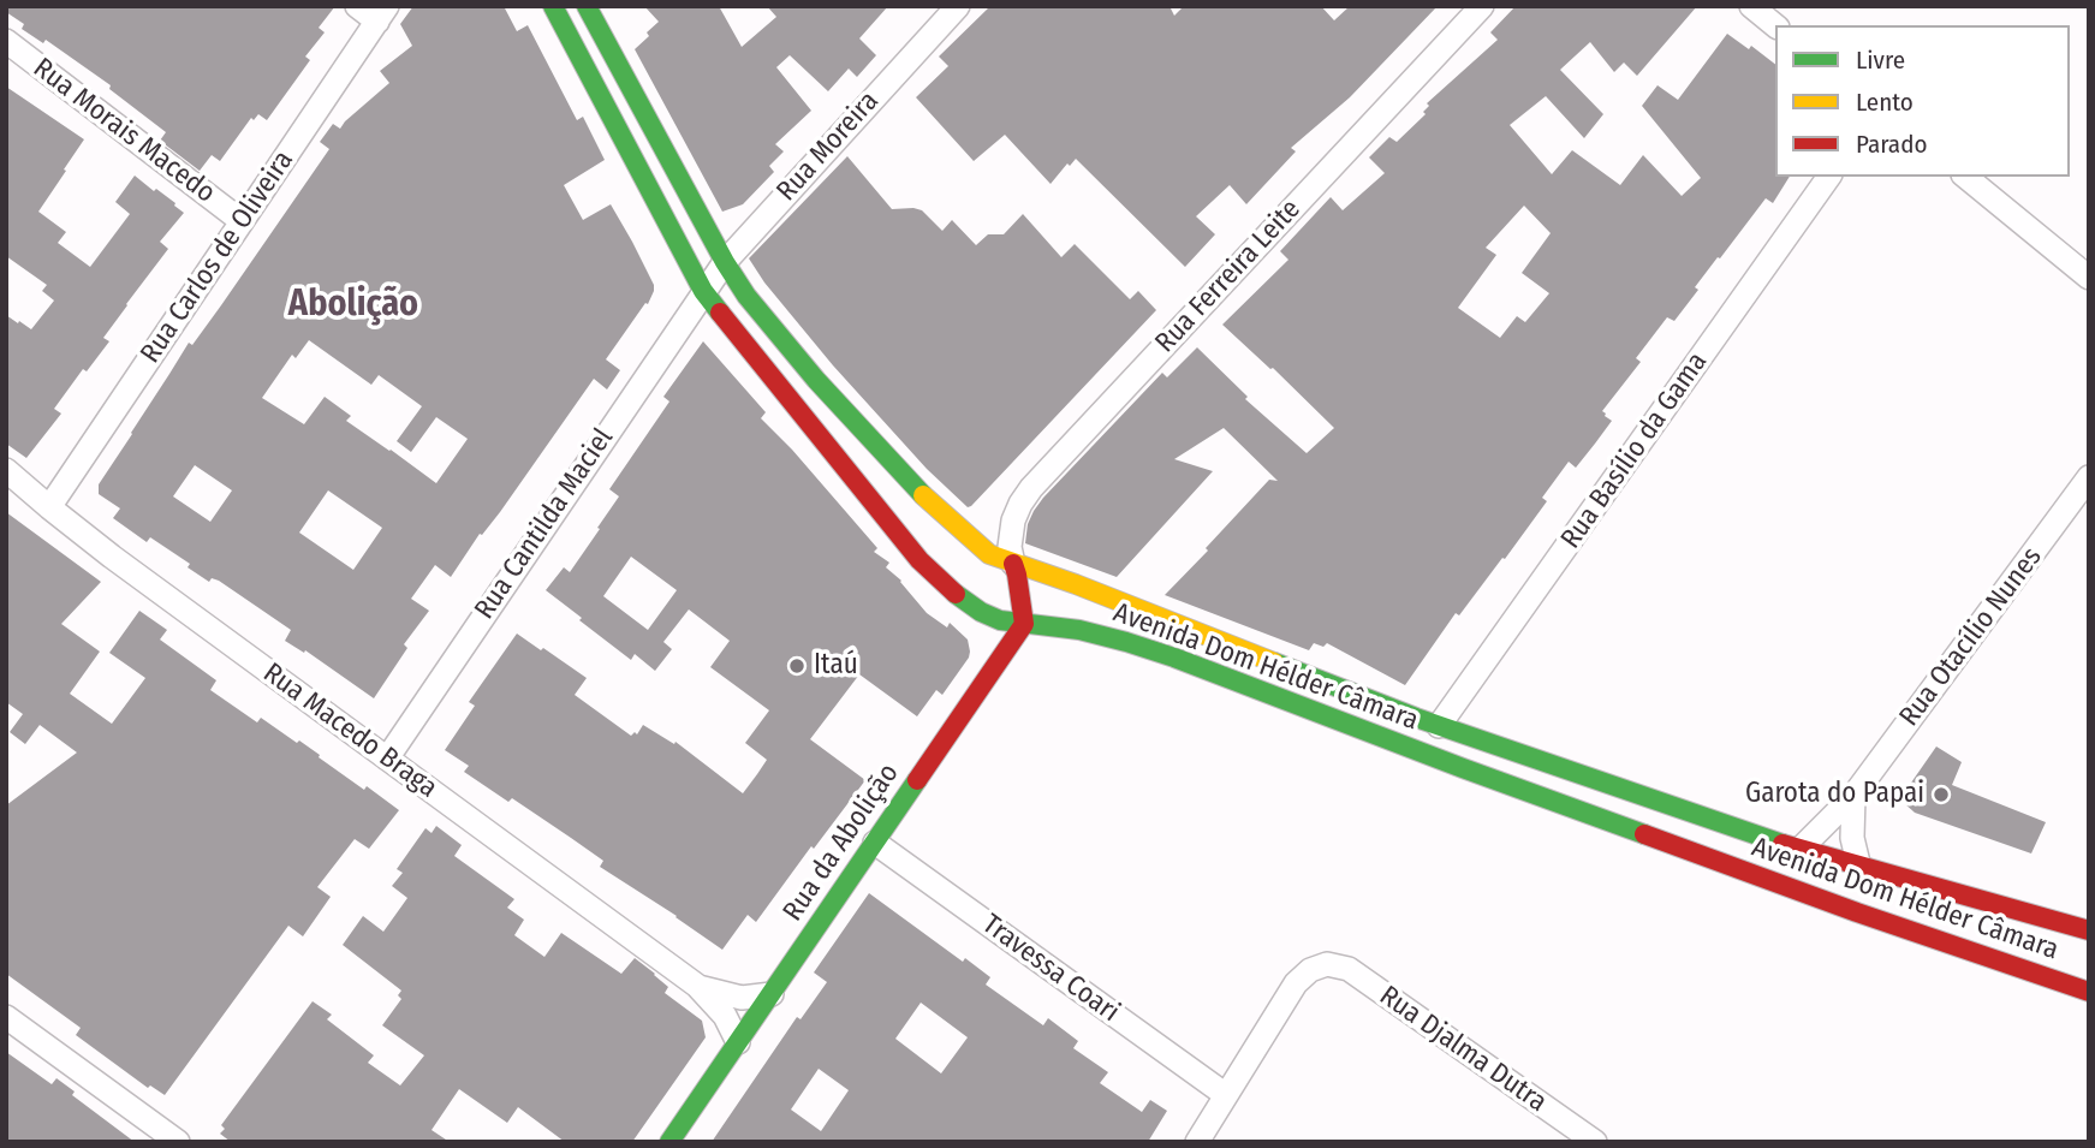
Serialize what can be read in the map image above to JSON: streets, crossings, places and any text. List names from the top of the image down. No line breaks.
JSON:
{"streets":{"main road":["Avenida Dom Hélder Câmara","Rua da Abolição"],"street":["Rua Morais Macedo","Rua Moreira","Rua Carlos de Oliveira","Rua Ferreira Leite","Rua Basílio da Gama","Rua Cantilda Maciel","Rua Otacílio Nunes","Rua Macedo Braga","Travessa Coari","Rua Djalma Dutra"]},"crossings":[["Rua Morais Macedo","Rua Carlos de Oliveira"],["Rua Moreira","Rua Cantilda Maciel"],["Rua Moreira","Avenida Dom Hélder Câmara"],["Rua Carlos de Oliveira","Rua Macedo Braga"],["Rua Ferreira Leite","Avenida Dom Hélder Câmara"],["Rua Basílio da Gama","Avenida Dom Hélder Câmara"],["Rua Cantilda Maciel","Avenida Dom Hélder Câmara"],["Rua Cantilda Maciel","Rua Macedo Braga"],["Rua Otacílio Nunes","Avenida Dom Hélder Câmara"],["Avenida Dom Hélder Câmara","Rua da Abolição"],["Rua Macedo Braga","Rua da Abolição"],["Rua da Abolição","Travessa Coari"],["Travessa Coari","Rua Djalma Dutra"]],"districts":["Abolição"],"places":["Itaú","Garota do Papai"],"legend":["Livre","Lento","Parado"]}
